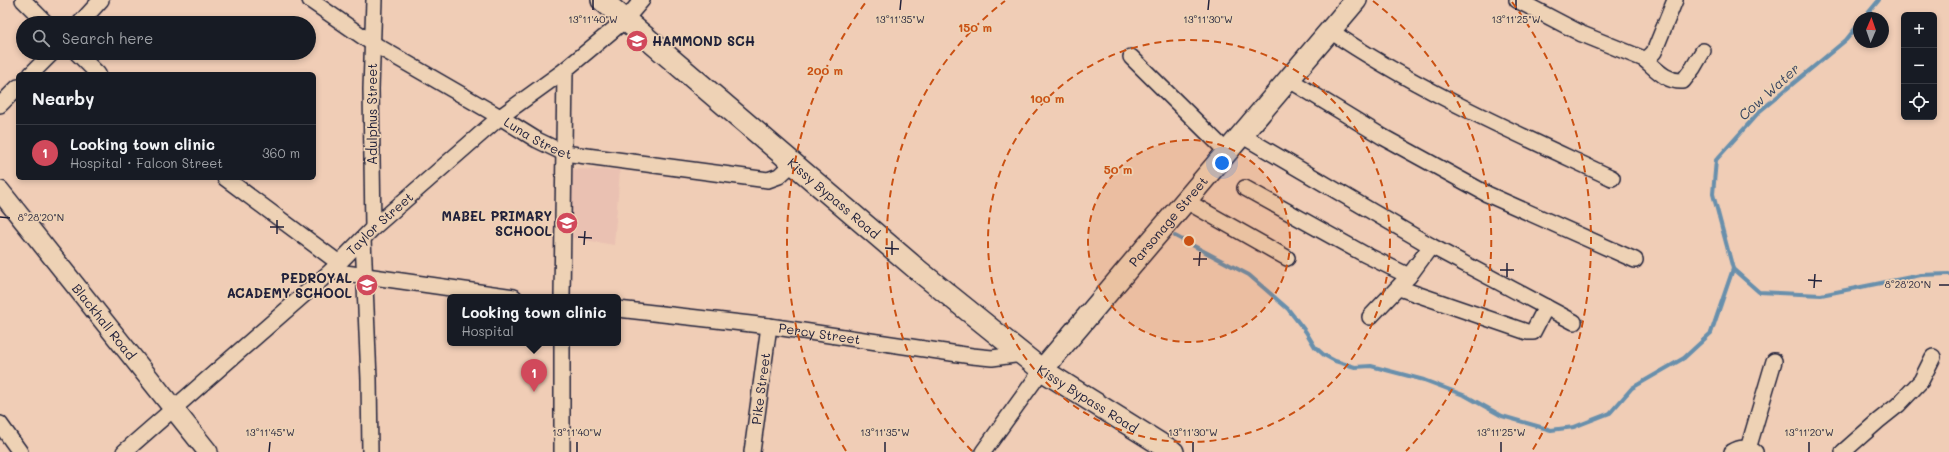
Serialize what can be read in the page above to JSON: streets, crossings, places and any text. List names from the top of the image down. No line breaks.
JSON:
{"streets":{"main road":["Kissy Bypass Road","Parsonage Street"],"street":["Adulphus Street","Luna Street","Taylor Street","Blackhall Road","Percy Street","Pike Street"]},"crossings":[["Adulphus Street","Luna Street"],["Adulphus Street","Taylor Street"],["Luna Street","Kissy Bypass Road"],["Luna Street","Taylor Street"],["Kissy Bypass Road","Parsonage Street"],["Kissy Bypass Road","Taylor Street"],["Kissy Bypass Road","Percy Street"],["Taylor Street","Blackhall Road"],["Percy Street","Pike Street"]],"water":["Cow Water"],"places":{"school or university":["HAMMOND SCH","MABEL PRIMARY SCHOOL","PEDROYAL ACADEMY SCHOOL"]},"north":"top","page":{"map_buttons":["+","−"],"search":"Search here","heading":"Nearby","list":[{"mark":"1","name":"Looking town clinic","note":"Hospital · Falcon Street","value":"360 m"}],"popup":["Looking town clinic","Hospital"],"pins":"1"},"coordinates":["13°11'40\"W","13°11'35\"W","13°11'30\"W","13°11'25\"W","8°28'20\"N","13°11'45\"W","13°11'20\"W"],"rings":["150 m","200 m","100 m","50 m"]}
